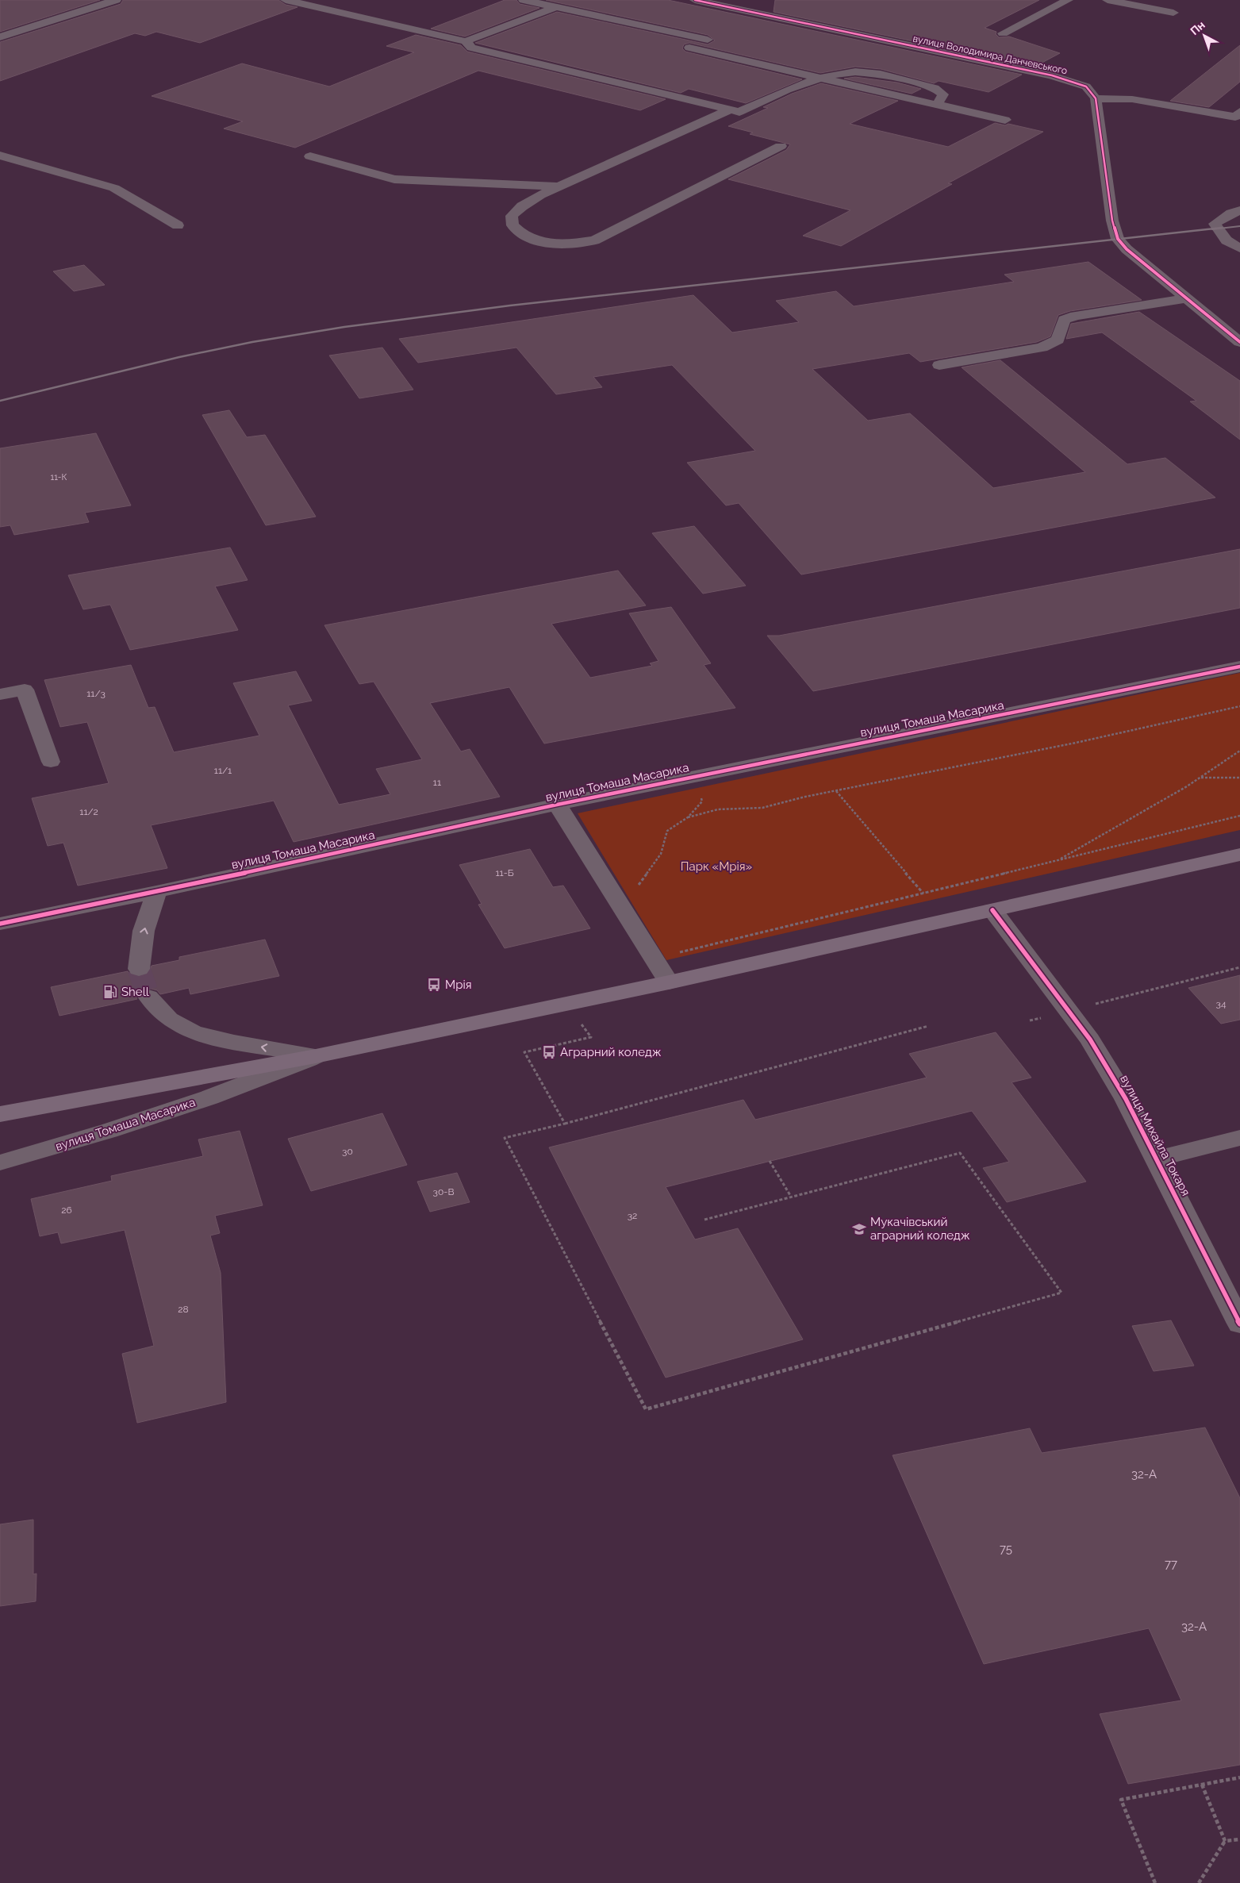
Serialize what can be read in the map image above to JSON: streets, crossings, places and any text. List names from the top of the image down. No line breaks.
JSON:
{"streets":{"main road":["вулиця Томаша Масарика"],"street":["вулиця Володимира Данчевського","вулиця Михайла Токаря"]},"crossings":[["вулиця Томаша Масарика","вулиця Михайла Токаря"]],"parks":["Парк «Мрія»"],"places":{"bus stop":["Мрія","Аграрний коледж"],"fuel station":["Shell"],"school or university":["Мукачівський аграрний коледж"]},"house_numbers":["11-К","11/3","11/1","11","11/2","11-Б","34","30","30-В","26","32","28","32-А","75","77","32-А"],"north":"top left"}
